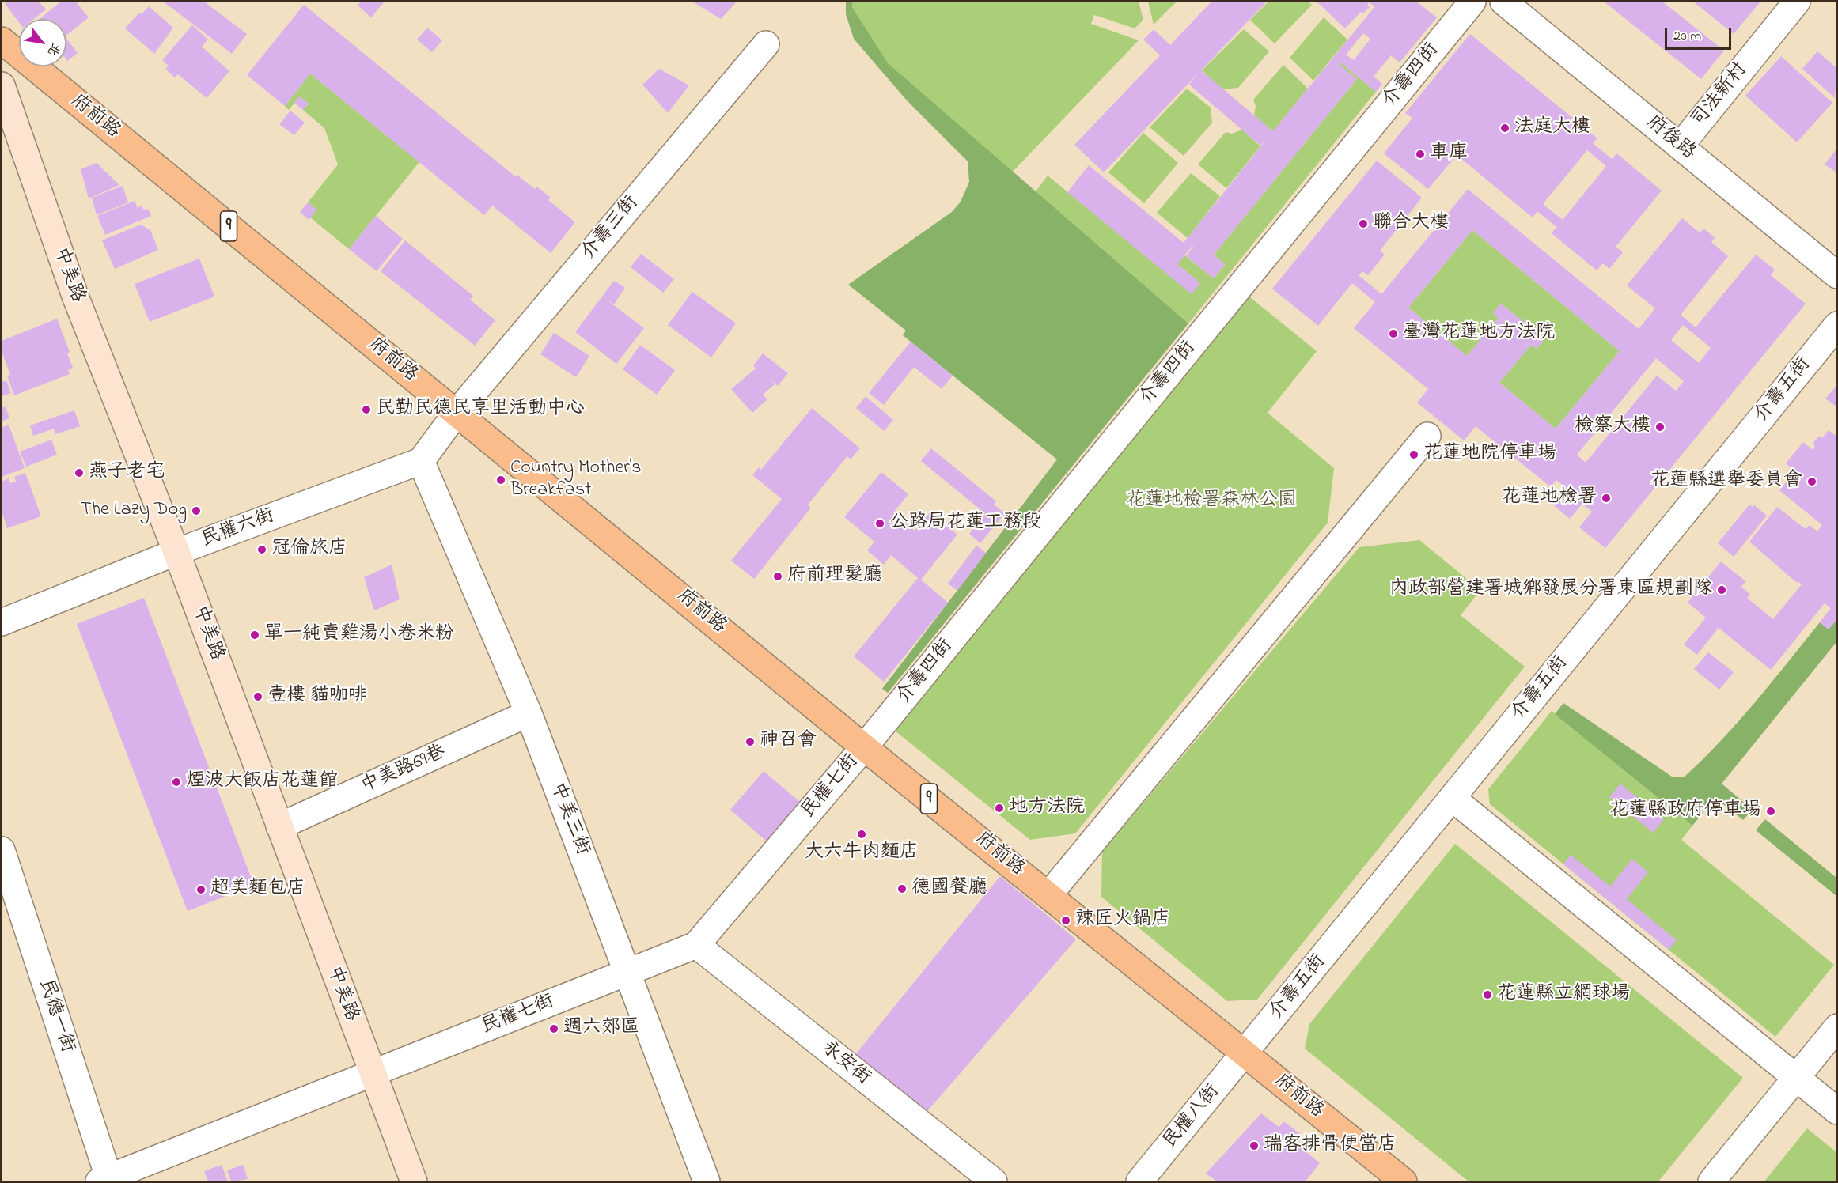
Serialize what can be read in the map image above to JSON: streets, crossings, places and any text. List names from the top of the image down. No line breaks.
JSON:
{"streets":{"main road":["府前路","9"],"street":["介壽四街","司法新村","府後路","介壽三街","中美路","介壽五街","民權六街","中美路69巷","民權七街","中美三街","民德一街","永安街","民權八街"]},"crossings":[["介壽四街","府前路"],["介壽四街","民權七街"],["司法新村","府後路"],["府前路","介壽三街"],["府前路","介壽五街"],["府前路","民權七街"],["府前路","民權八街"],["中美路","民權六街"],["中美路","中美路69巷"],["中美路","民權七街"],["介壽五街","民權八街"],["民權六街","中美三街"],["中美路69巷","中美三街"],["民權七街","中美三街"],["民權七街","民德一街"],["民權七街","永安街"]],"parks":["花蓮地檢署森林公園"],"places":["法庭大樓","車庫","聯合大樓","臺灣花蓮地方法院","民勤民德民享里活動中心","檢察大樓","花蓮地院停車場","燕子老宅","Country Mother's Breakfast","花蓮縣選舉委員會","花蓮地檢署","The Lazy Dog","公路局花蓮工務段","冠倫旅店","府前理髮廳","內政部營建署城鄉發展分署東區規劃隊","單一純賣雞湯小卷米粉","壹樓 貓咖啡","神召會","煙波大飯店花蓮館","地方法院","花蓮縣政府停車場","大六牛肉麵店","德國餐廳","超美麵包店","辣匠火鍋店","花蓮縣立網球場","週六郊區","瑞客排骨便當店"],"scale_bar":"20 m","north":"bottom right"}
